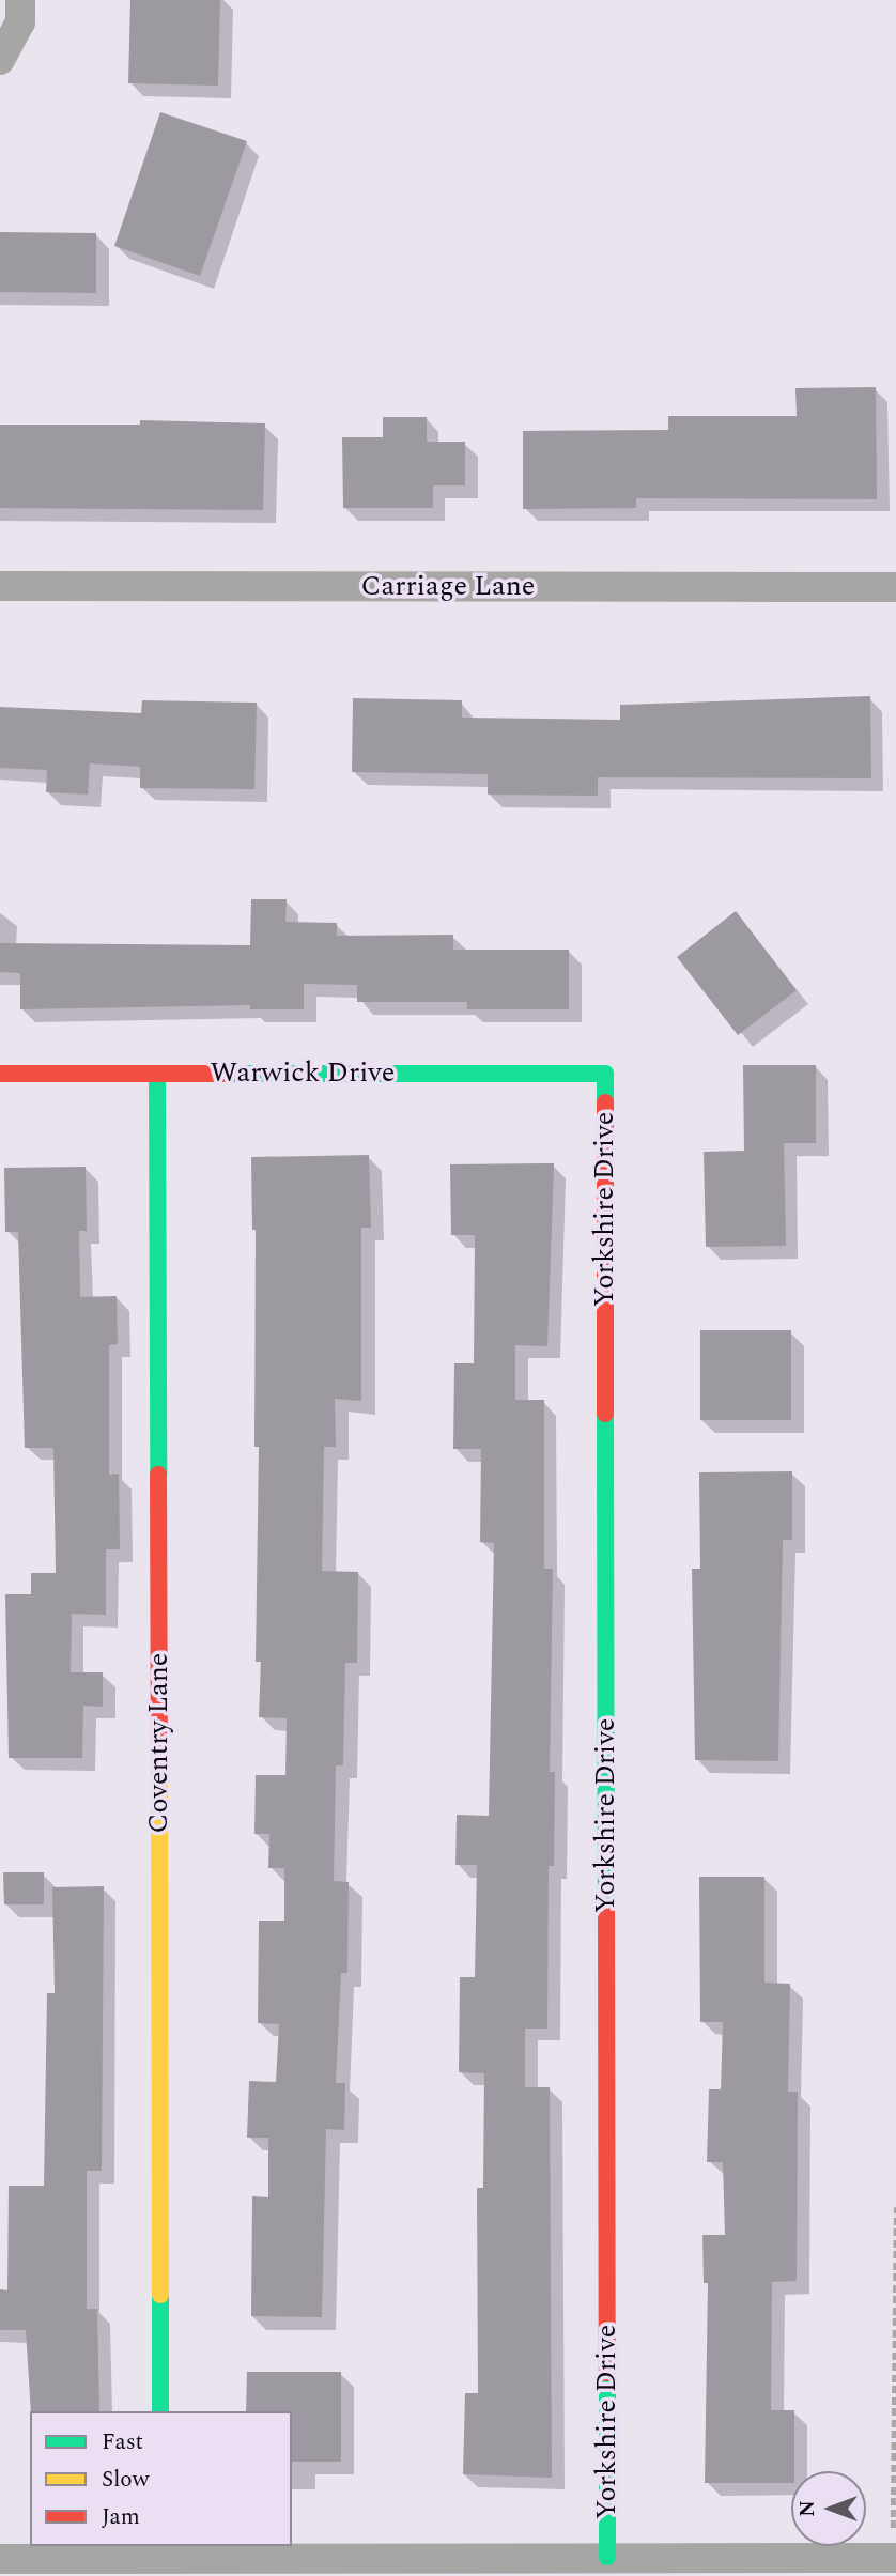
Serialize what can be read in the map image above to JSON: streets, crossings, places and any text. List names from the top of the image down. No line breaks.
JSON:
{"streets":{"street":["Carriage Lane","Warwick Drive","Yorkshire Drive","Coventry Lane"]},"crossings":[["Warwick Drive","Yorkshire Drive"],["Warwick Drive","Coventry Lane"]],"legend":["Fast","Slow","Jam"],"north":"left"}
